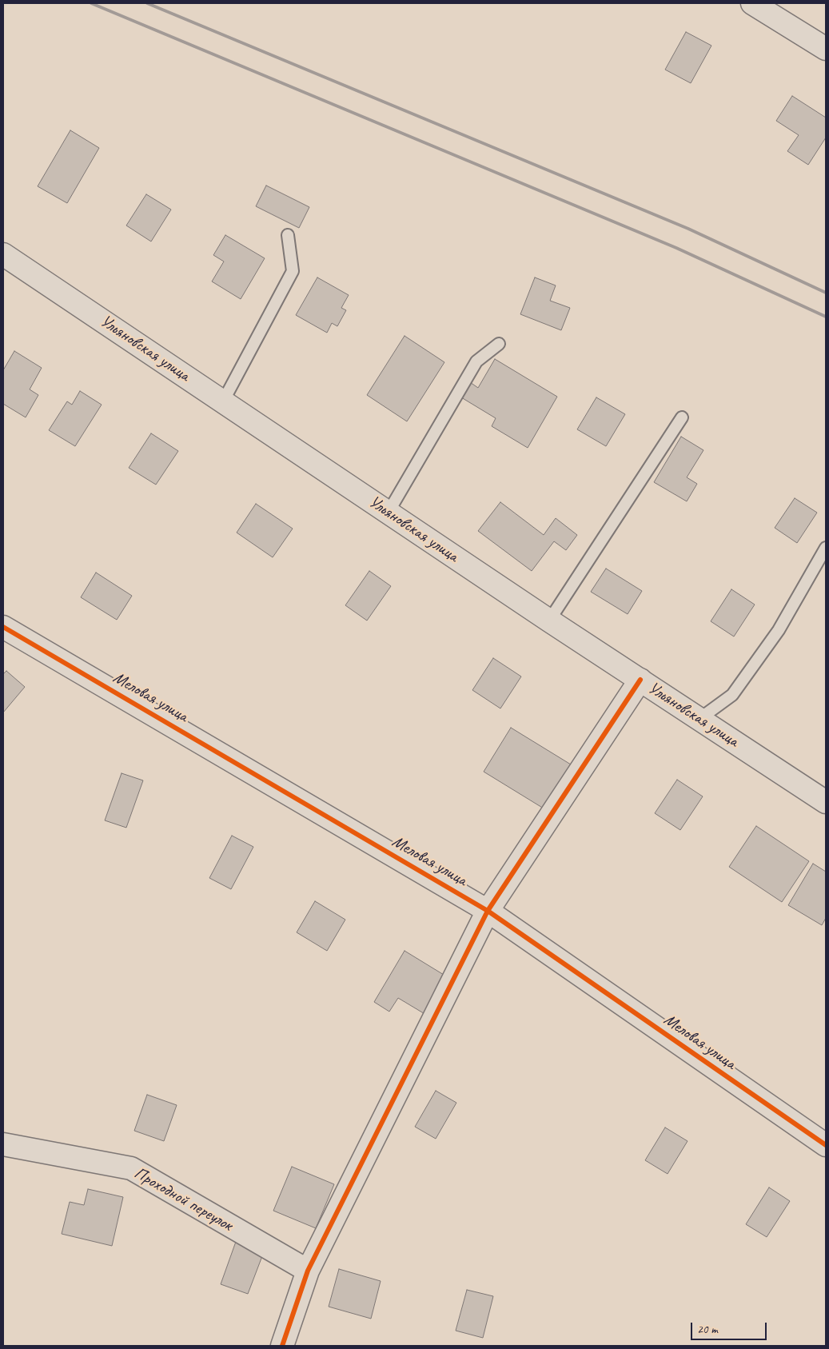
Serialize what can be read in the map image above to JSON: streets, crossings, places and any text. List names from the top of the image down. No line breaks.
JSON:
{"streets":{"street":["Ульяновская улица","Меловая улица","Проходной переулок"]},"scale_bar":"20 m"}
